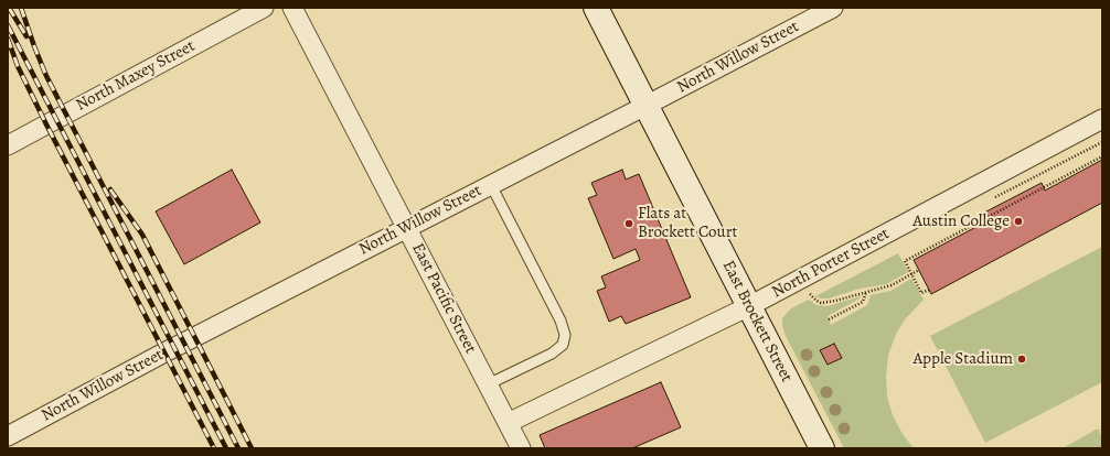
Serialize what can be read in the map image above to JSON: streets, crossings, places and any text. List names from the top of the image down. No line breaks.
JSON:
{"streets":{"street":["North Willow Street","North Maxey Street","North Porter Street","East Pacific Street","East Brockett Street"]},"crossings":[["North Willow Street","East Pacific Street"],["North Willow Street","East Brockett Street"],["North Porter Street","East Pacific Street"],["North Porter Street","East Brockett Street"]],"places":["Austin College","Flats at Brockett Court","Apple Stadium"]}
